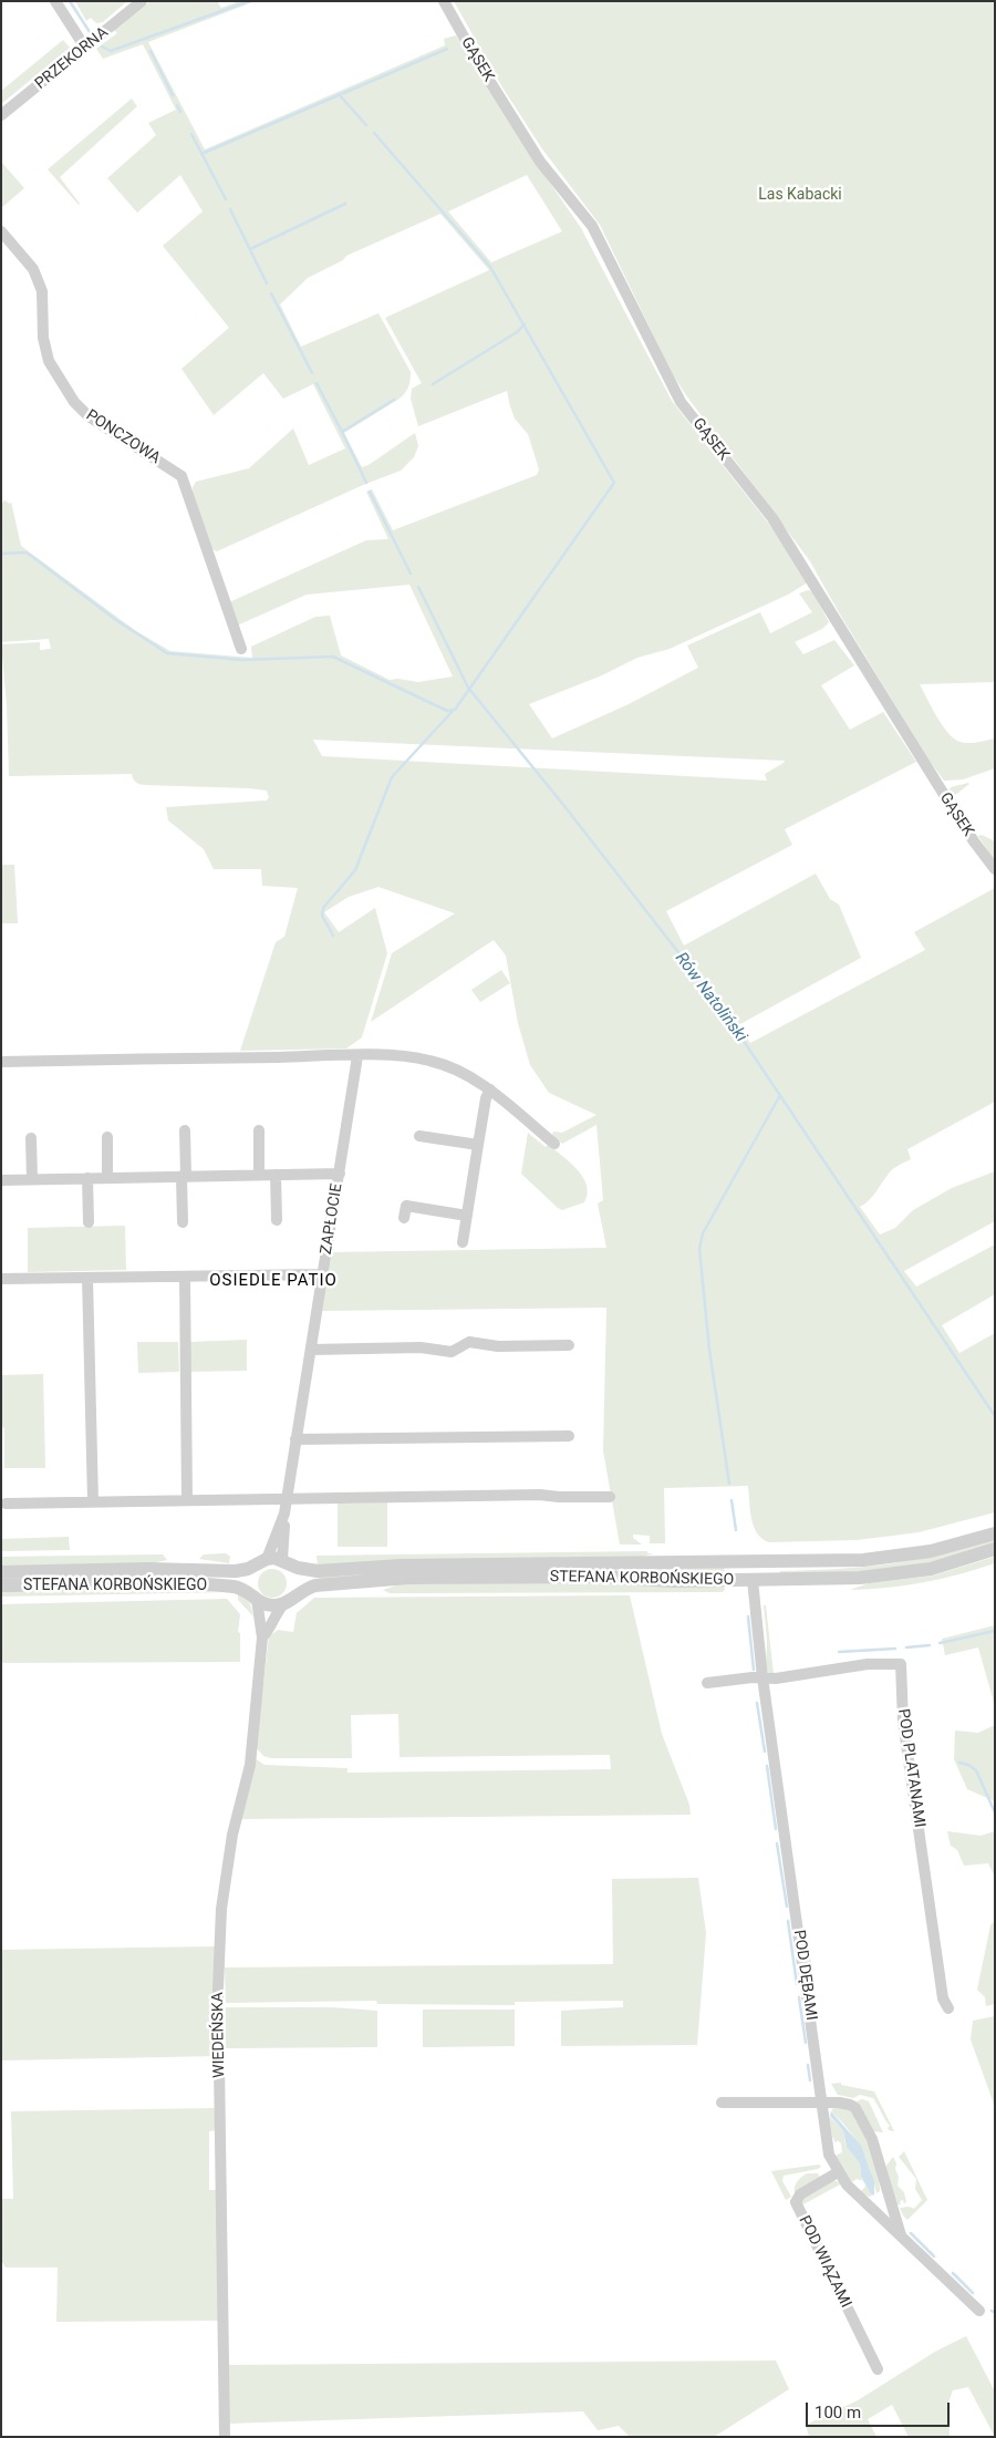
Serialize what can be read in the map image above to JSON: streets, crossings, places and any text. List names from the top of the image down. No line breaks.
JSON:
{"streets":{"street":["PRZEKORNA","GĄSEK","PONCZOWA","ZAPŁOCIE","STEFANA KORBOŃSKIEGO","POD PLATANAMI","POD DĘBAMI","WIEDEŃSKA","POD WIĄZAMI"]},"crossings":[["ZAPŁOCIE","STEFANA KORBOŃSKIEGO"],["ZAPŁOCIE","WIEDEŃSKA"],["STEFANA KORBOŃSKIEGO","POD DĘBAMI"],["STEFANA KORBOŃSKIEGO","WIEDEŃSKA"],["POD PLATANAMI","POD DĘBAMI"],["POD DĘBAMI","POD WIĄZAMI"]],"districts":["OSIEDLE PATIO"],"water":["Rów Natoliński"],"parks":["Las Kabacki"],"scale_bar":"100 m"}
